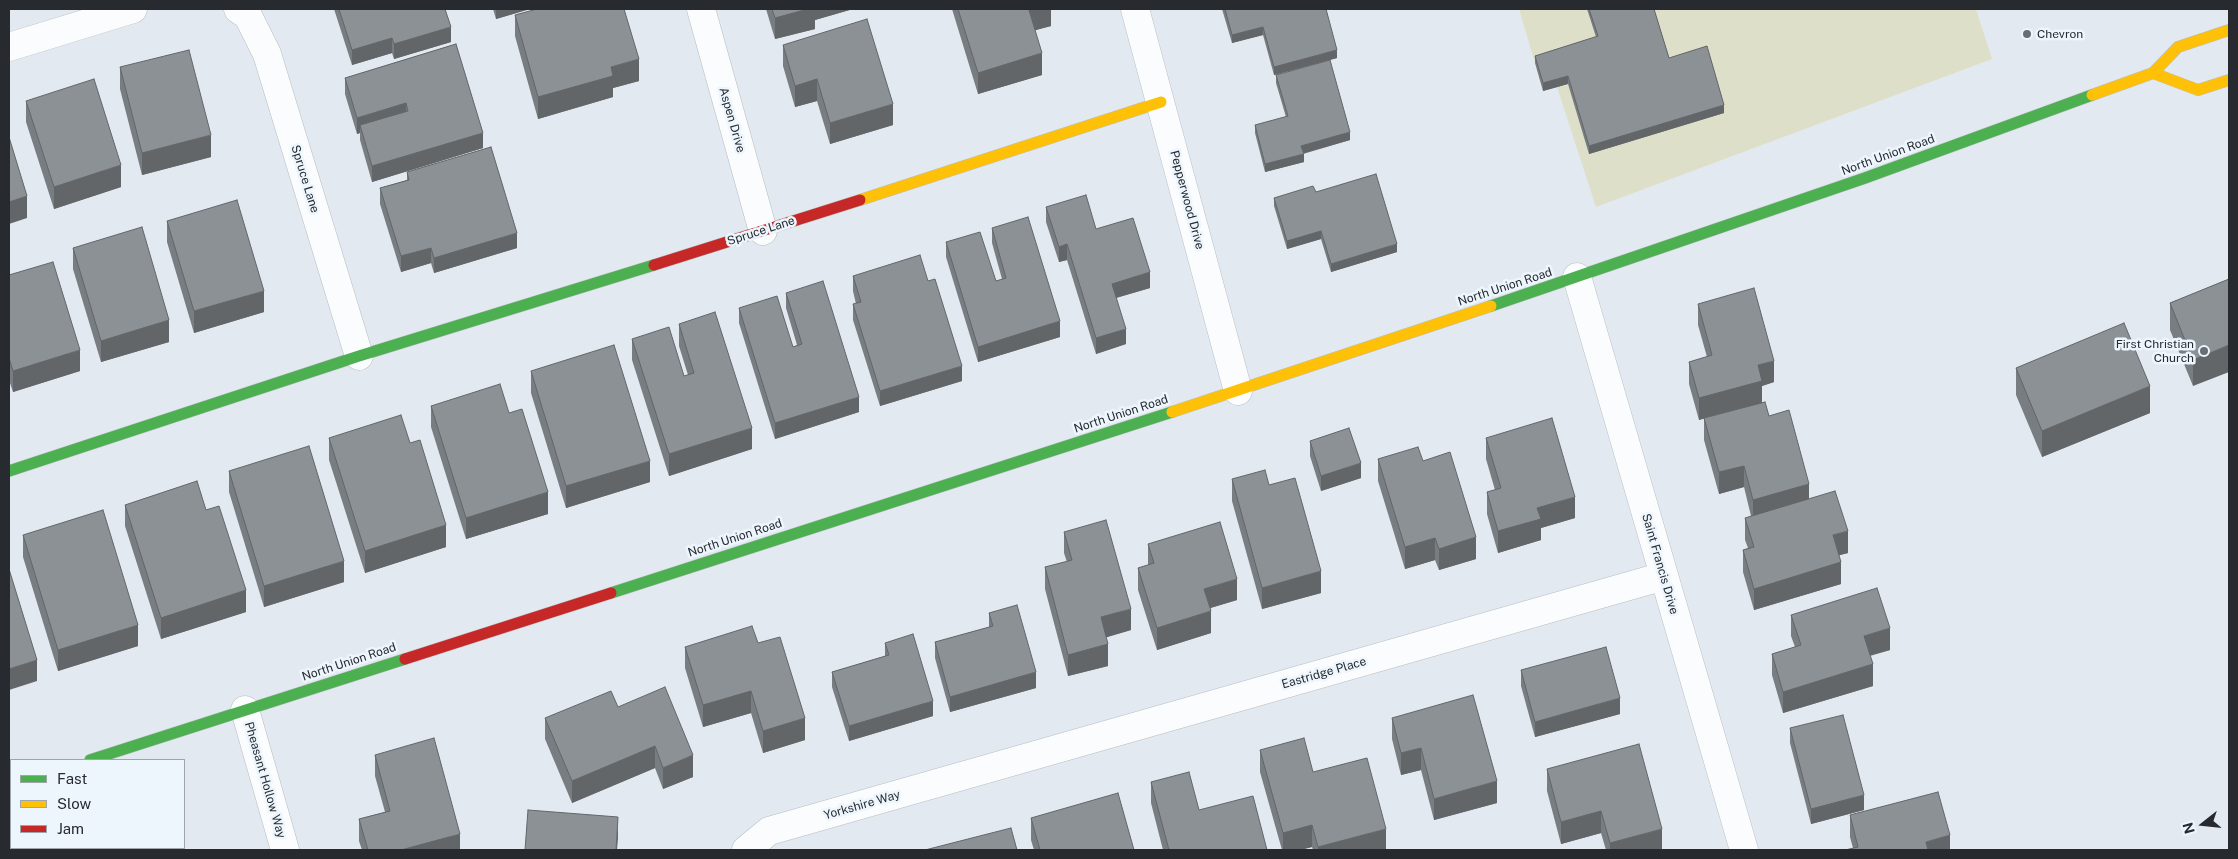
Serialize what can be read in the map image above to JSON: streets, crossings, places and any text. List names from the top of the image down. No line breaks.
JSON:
{"streets":{"street":["Aspen Drive","North Union Road","Spruce Lane","Pepperwood Drive","Saint Francis Drive","Eastridge Place","Pheasant Hollow Way","Yorkshire Way"]},"crossings":[["Aspen Drive","Spruce Lane"],["North Union Road","Pepperwood Drive"],["North Union Road","Saint Francis Drive"],["North Union Road","Pheasant Hollow Way"],["Spruce Lane","Pepperwood Drive"],["Saint Francis Drive","Eastridge Place"],["Eastridge Place","Yorkshire Way"]],"places":["Chevron","First Christian Church"],"legend":["Fast","Slow","Jam"],"north":"left"}
